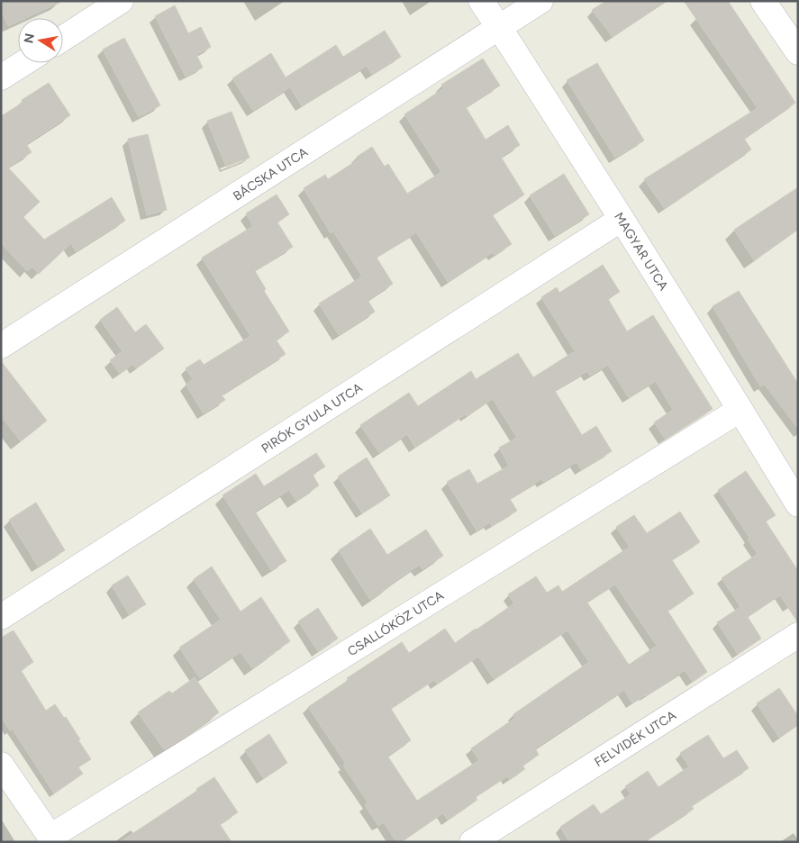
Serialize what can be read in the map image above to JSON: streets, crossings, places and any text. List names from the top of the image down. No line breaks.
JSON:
{"streets":{"street":["BÁCSKA UTCA","MAGYAR UTCA","PIRÓK GYULA UTCA","CSALLÓKÖZ UTCA","FELVIDÉK UTCA"]},"crossings":[["BÁCSKA UTCA","MAGYAR UTCA"],["MAGYAR UTCA","PIRÓK GYULA UTCA"],["MAGYAR UTCA","CSALLÓKÖZ UTCA"]],"north":"left"}
